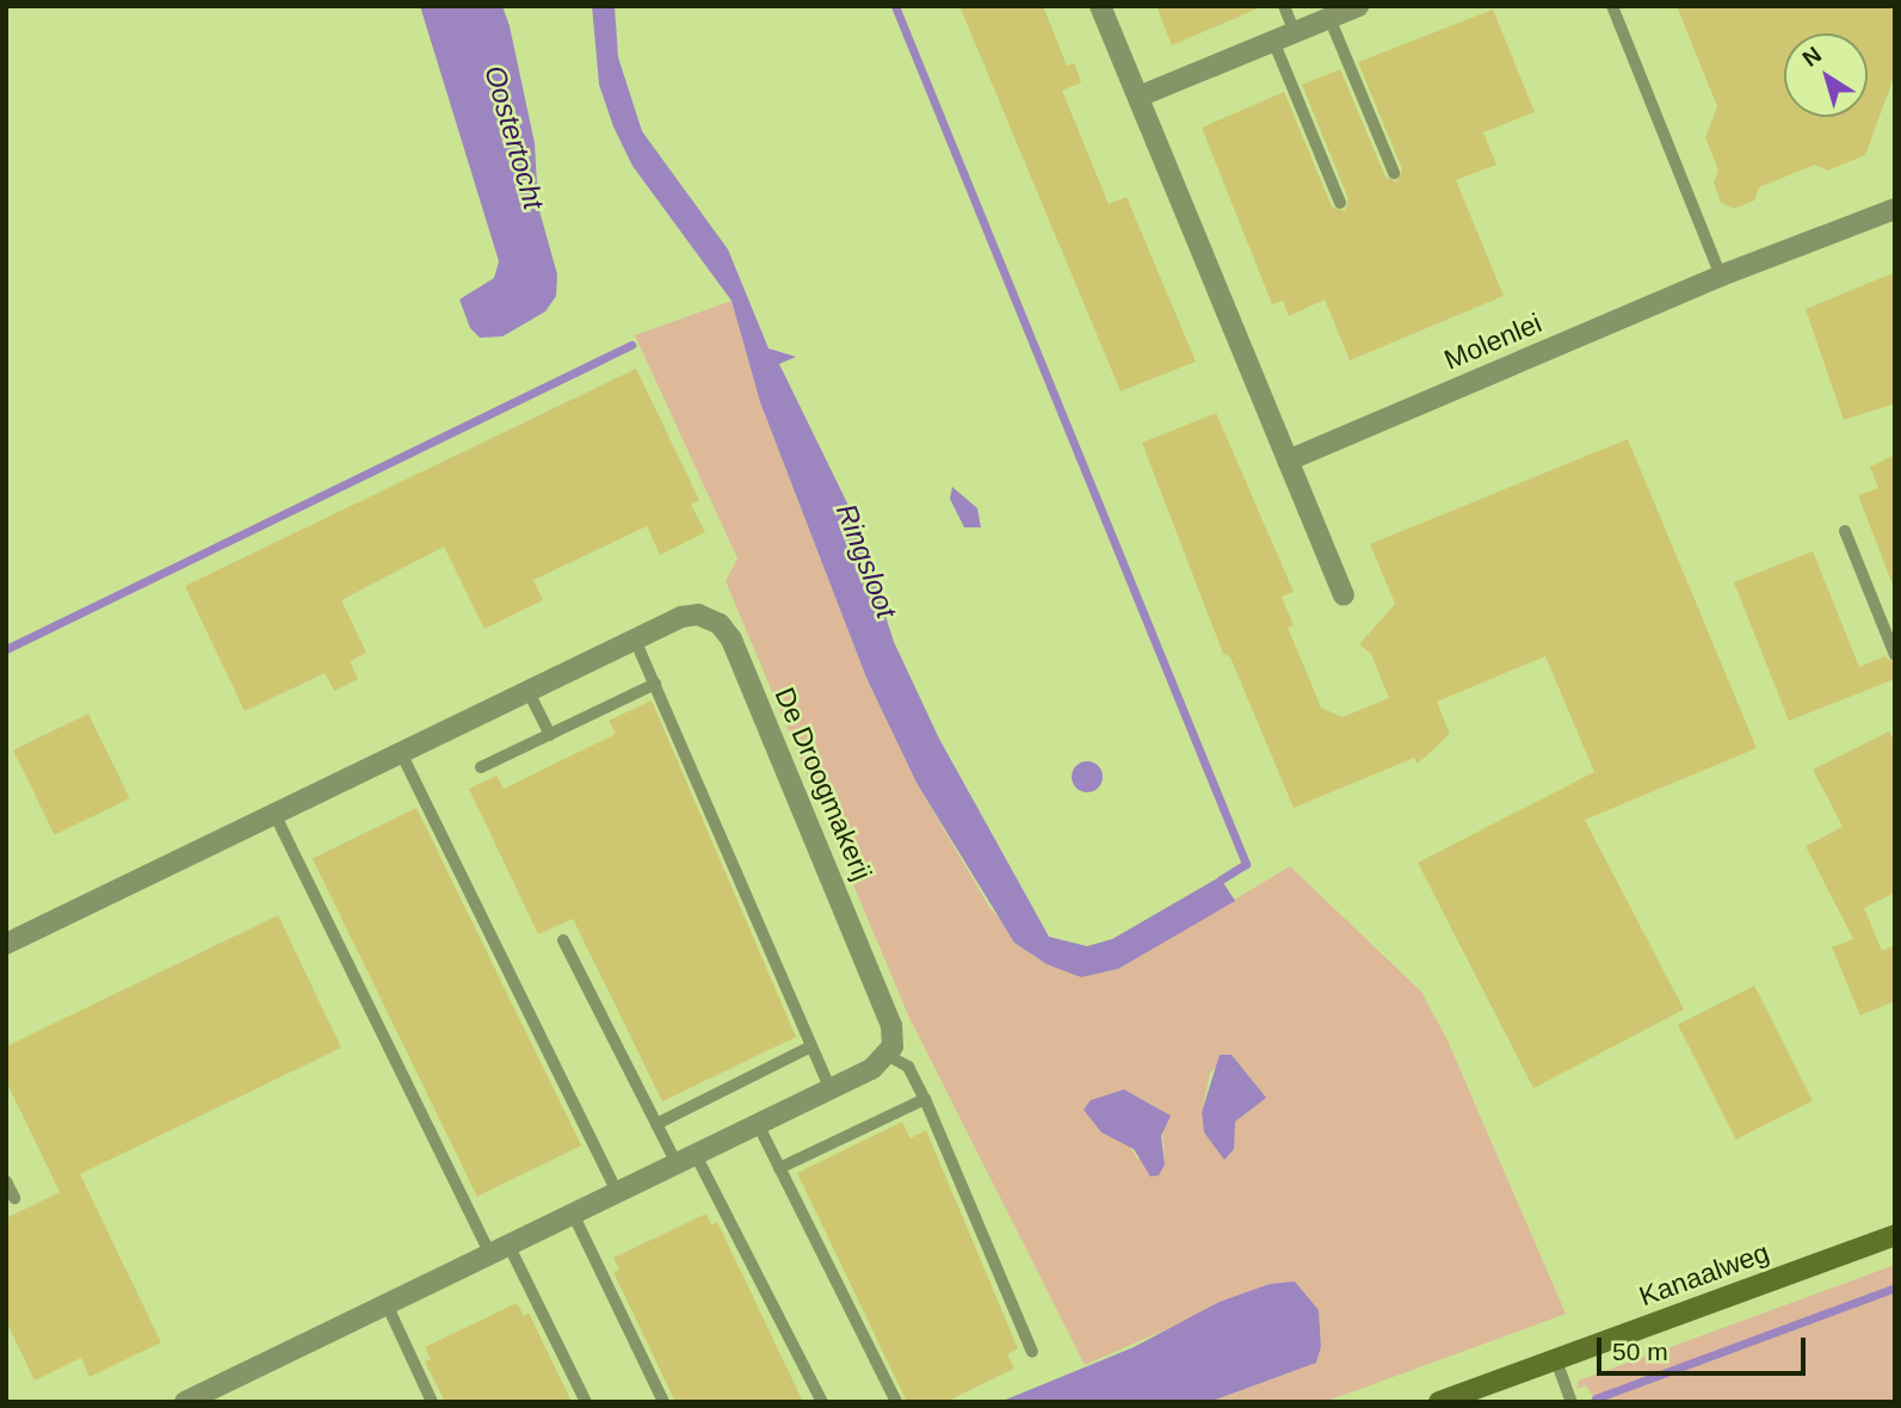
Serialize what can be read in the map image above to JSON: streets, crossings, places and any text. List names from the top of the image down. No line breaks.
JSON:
{"streets":{"street":["Molenlei","De Droogmakerij","Kanaalweg"]},"water":["Oostertocht","Ringsloot"],"scale_bar":"50 m","north":"top left"}
